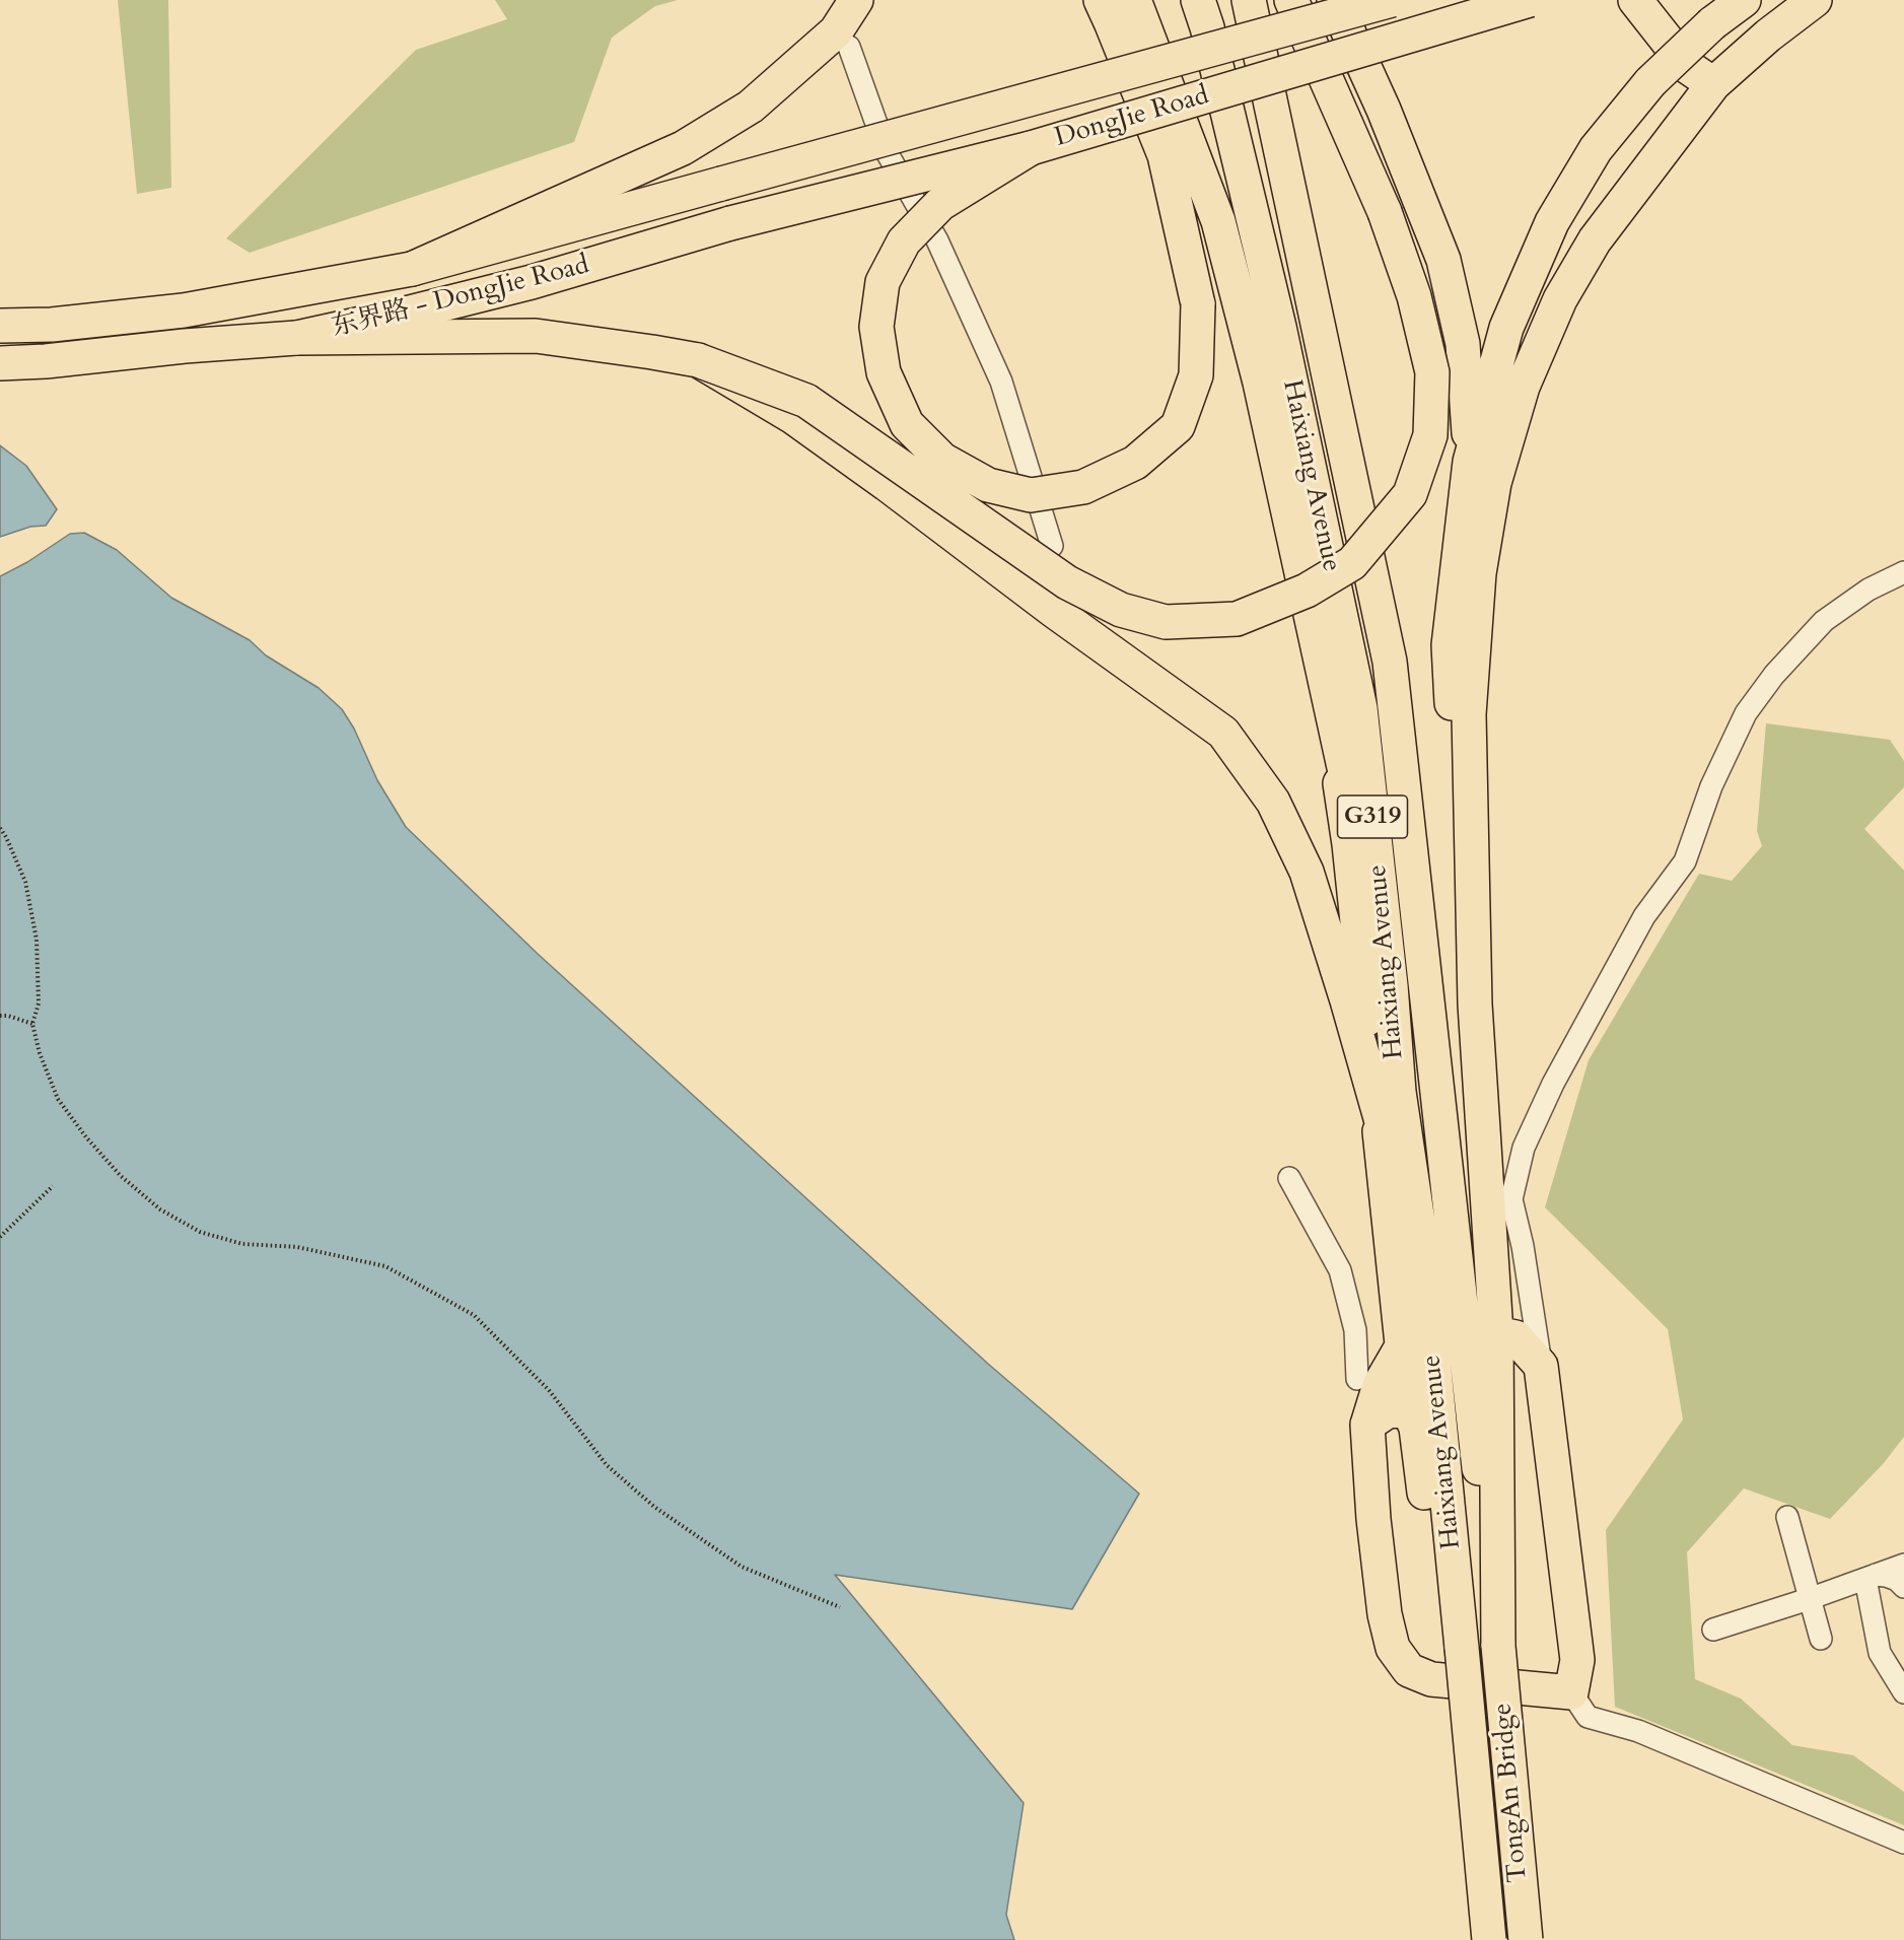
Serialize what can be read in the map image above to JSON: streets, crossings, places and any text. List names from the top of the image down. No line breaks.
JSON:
{"streets":{"main road":["DongJie Road","东界路 - DongJie Road","Haixiang Avenue","G319","TongAn Bridge"]},"crossings":[["DongJie Road","东界路 - DongJie Road"],["Haixiang Avenue","TongAn Bridge"]]}
